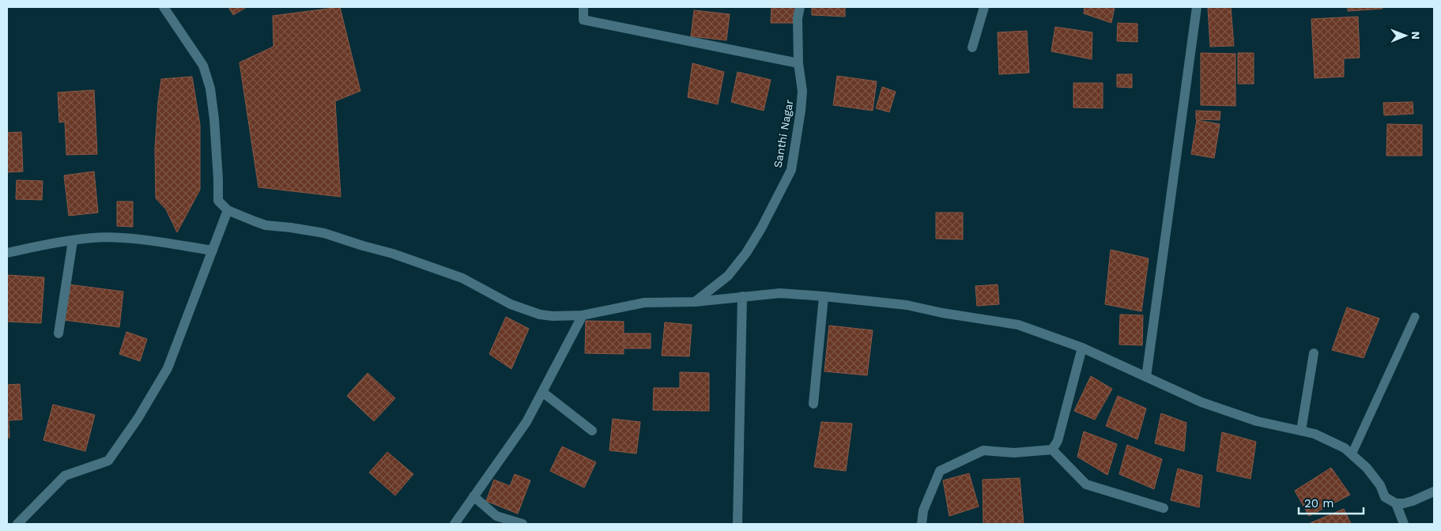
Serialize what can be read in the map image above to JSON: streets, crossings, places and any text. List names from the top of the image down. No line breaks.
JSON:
{"streets":{"street":["Santhi Nagar"]},"scale_bar":"20 m","north":"right"}
